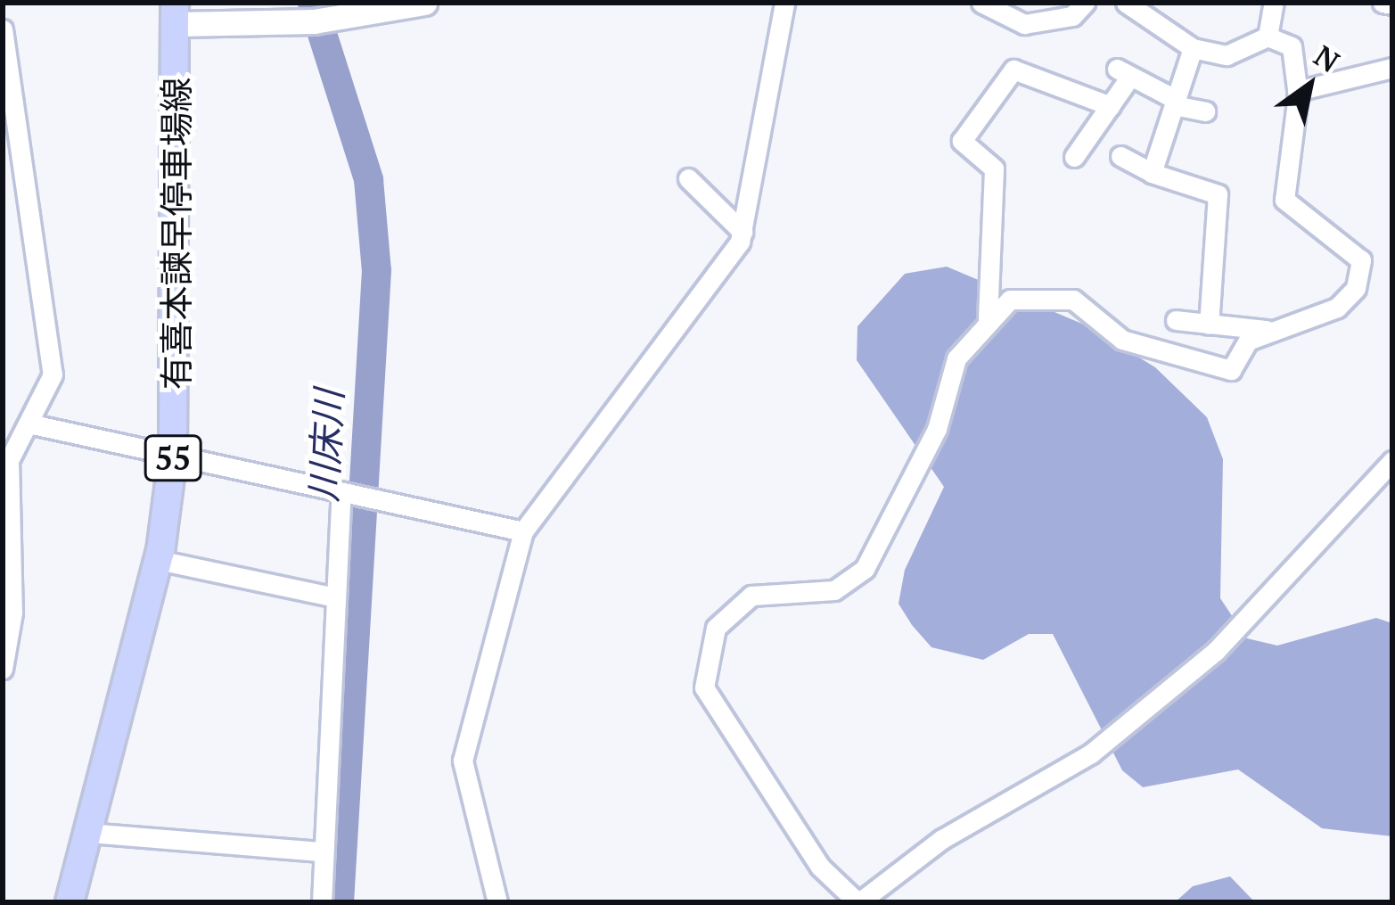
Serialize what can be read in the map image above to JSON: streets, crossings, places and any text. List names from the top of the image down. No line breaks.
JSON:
{"streets":{"main road":["有喜本諫早停車場線","55"]},"water":["川床川"],"north":"top right"}
